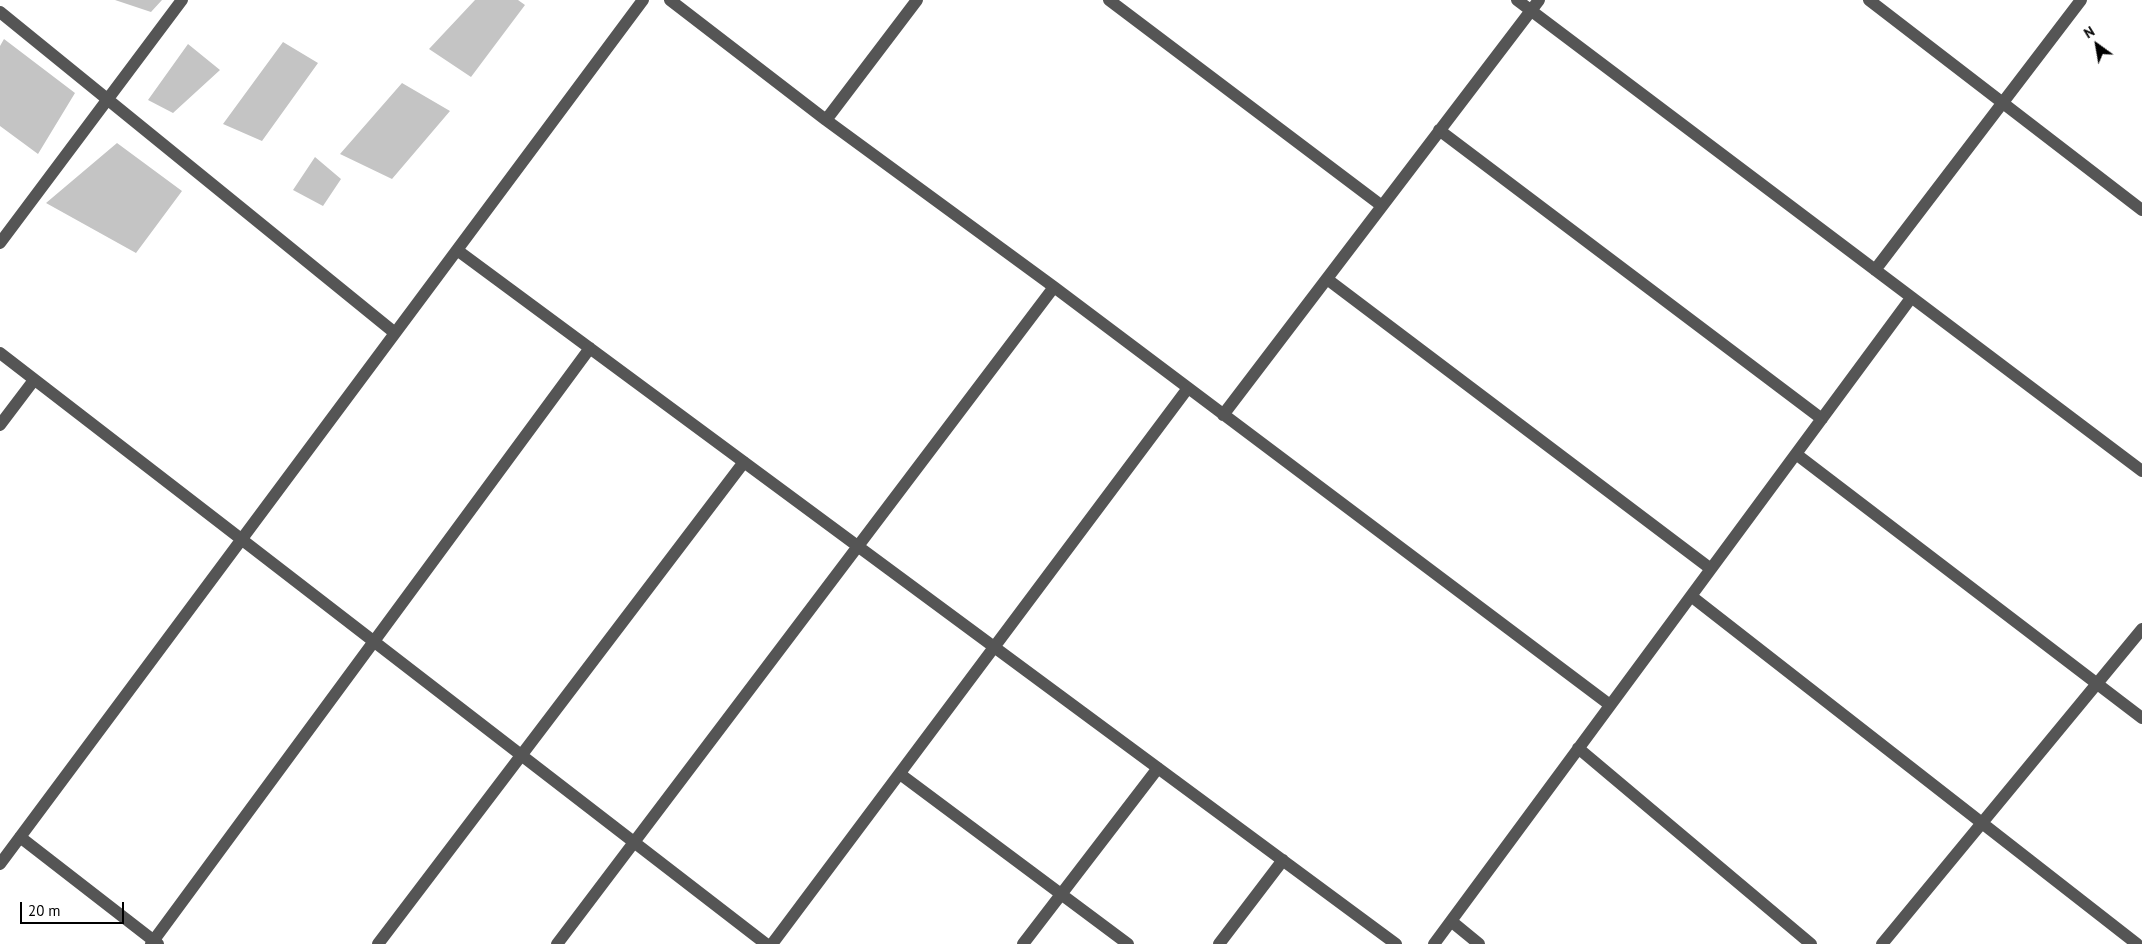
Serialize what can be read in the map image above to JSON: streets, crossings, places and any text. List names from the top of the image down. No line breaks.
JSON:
{"scale_bar":"20 m","north":"top left"}
